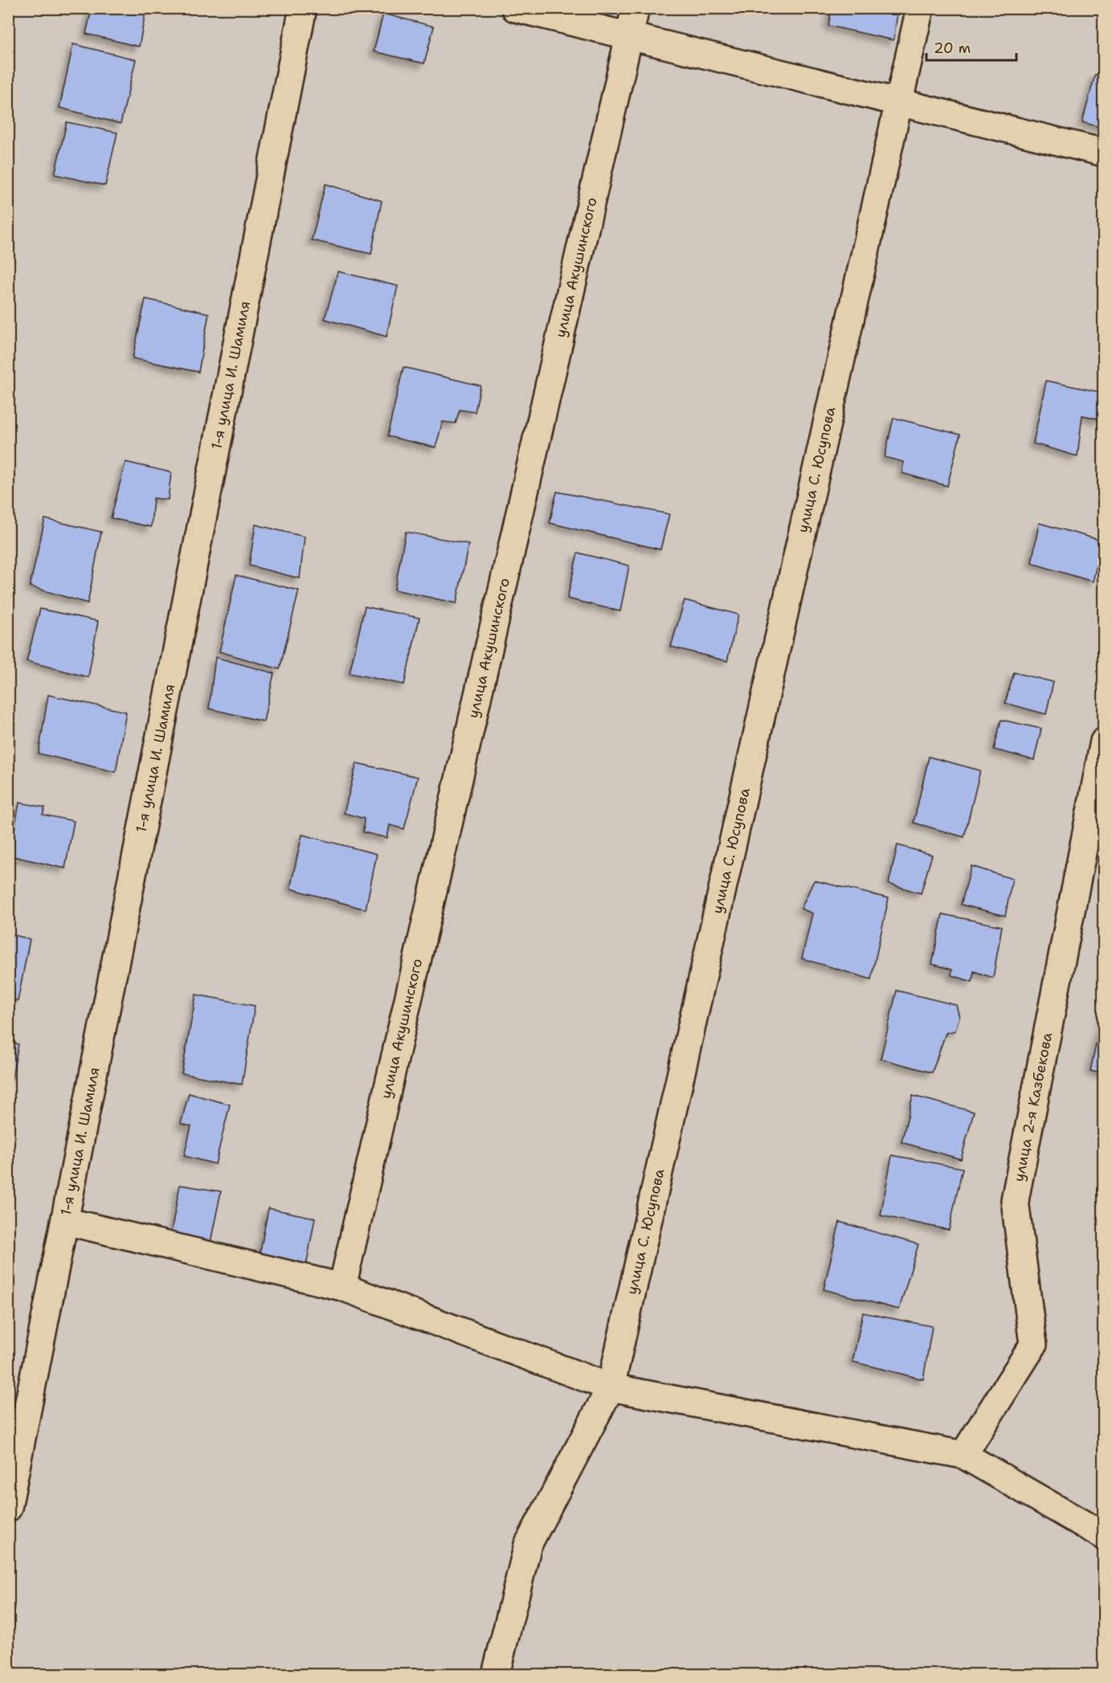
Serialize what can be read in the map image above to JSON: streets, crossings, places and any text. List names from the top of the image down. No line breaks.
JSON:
{"streets":{"street":["улица Акушинского","1-я улица И. Шамиля","улица С. Юсупова","улица 2-я Казбекова"]},"scale_bar":"20 m"}
